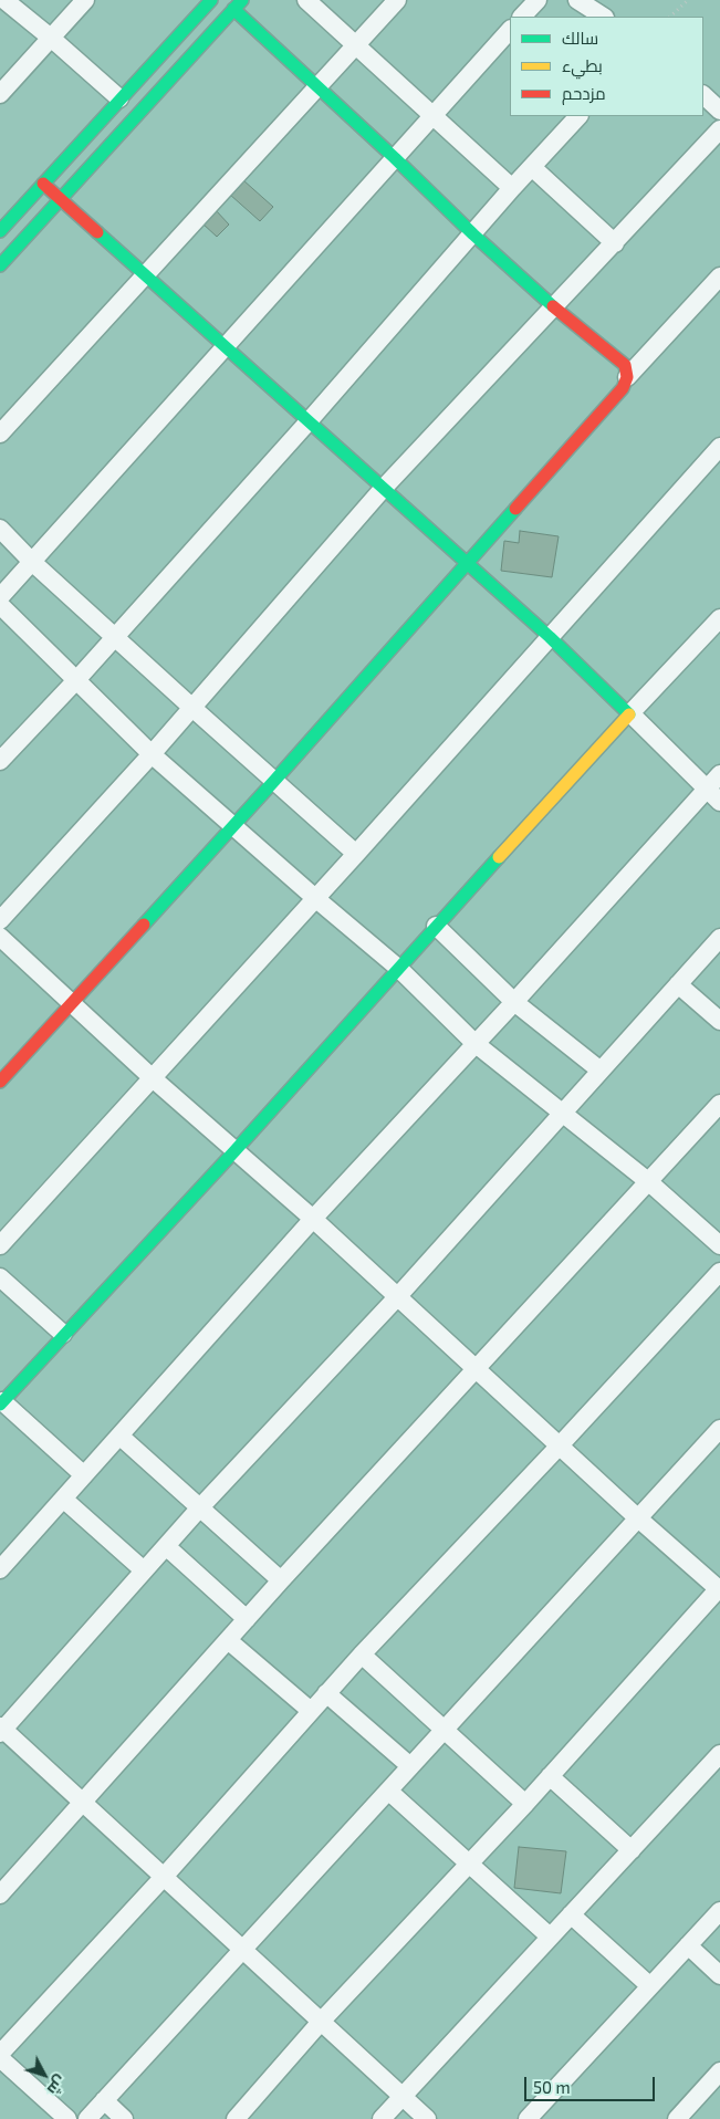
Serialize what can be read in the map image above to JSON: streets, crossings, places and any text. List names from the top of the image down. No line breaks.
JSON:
{"legend":["سالك","بطيء","مزدحم"],"scale_bar":"50 m","north":"bottom right"}
